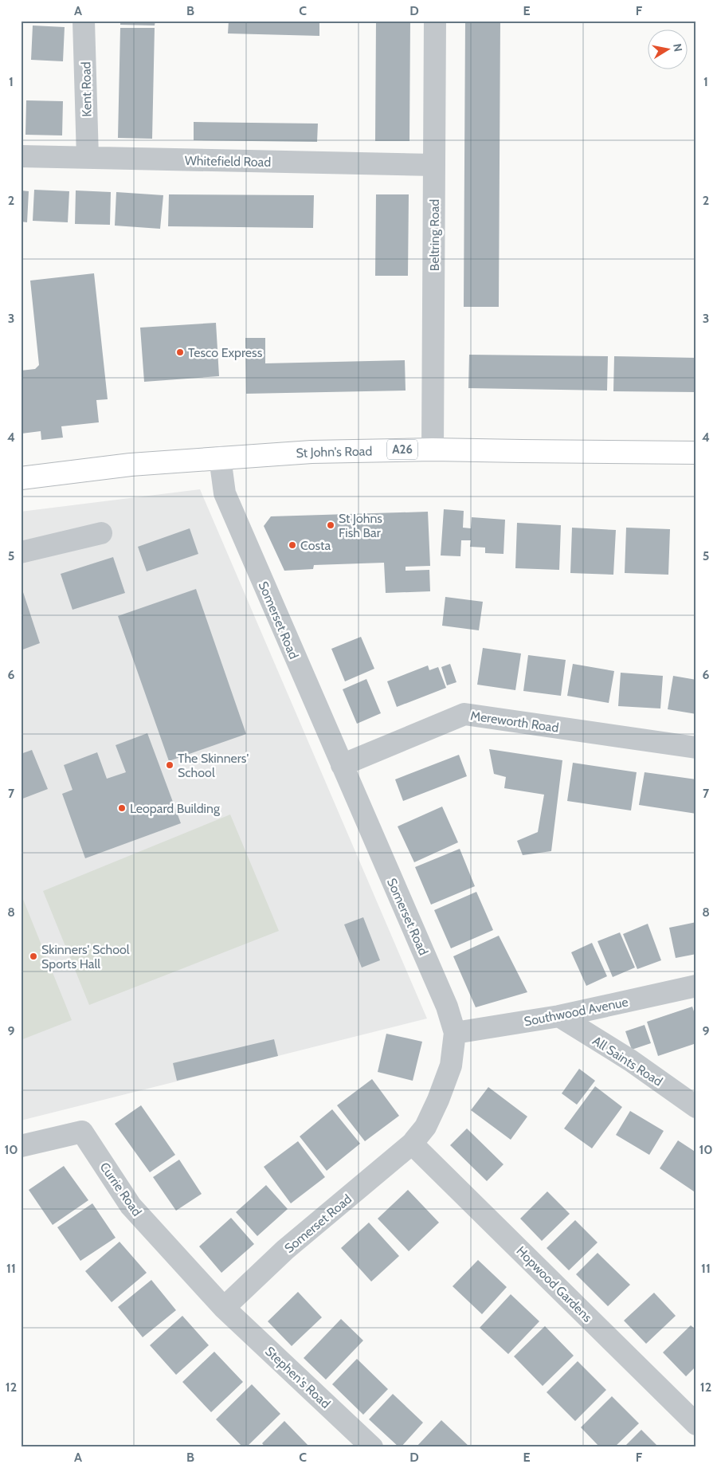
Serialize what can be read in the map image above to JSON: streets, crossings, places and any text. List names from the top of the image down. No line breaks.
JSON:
{"streets":{"highway":["A26","St John's Road"],"street":["Kent Road","Whitefield Road","Beltring Road","Somerset Road","Mereworth Road","Southwood Avenue","All Saints Road","Currie Road","Hopwood Gardens","Stephen's Road"]},"crossings":[["Kent Road","Whitefield Road"],["Whitefield Road","Beltring Road"],["Beltring Road","St John's Road"],["St John's Road","Somerset Road"],["Somerset Road","Mereworth Road"],["Somerset Road","Southwood Avenue"],["Somerset Road","Currie Road"],["Somerset Road","Hopwood Gardens"],["Somerset Road","Stephen's Road"],["Southwood Avenue","All Saints Road"],["Currie Road","Stephen's Road"]],"places":["Tesco Express","St Johns Fish Bar","Costa","The Skinners' School","Leopard Building","Skinners' School Sports Hall"],"north":"right","grid":{"columns":["A","B","C","D","E","F"],"rows":["1","2","3","4","5","6","7","8","9","10","11","12"]}}
